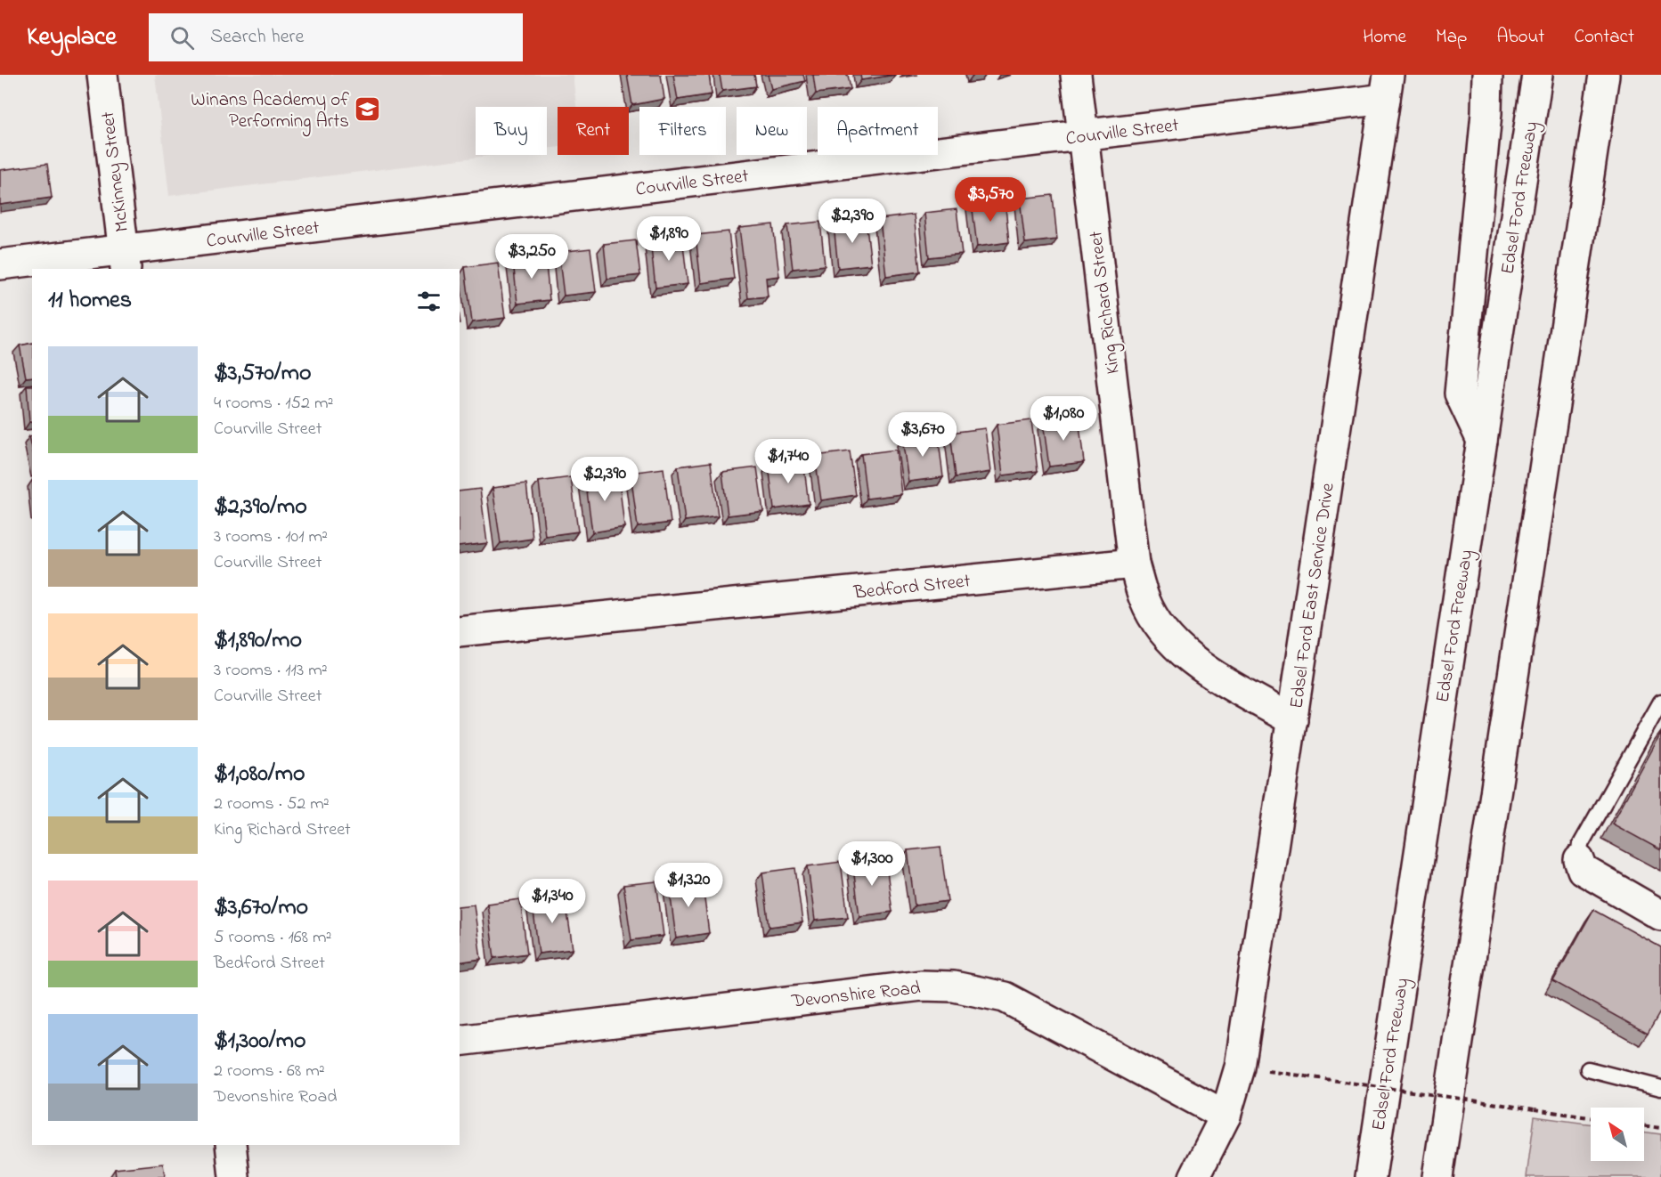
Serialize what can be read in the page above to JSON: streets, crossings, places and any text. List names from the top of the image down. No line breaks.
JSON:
{"streets":{"main road":["Courville Street","McKinney Street","Edsel Ford Freeway","King Richard Street","Bedford Street","Edsel Ford East Service Drive","Devonshire Road"]},"crossings":[["Courville Street","McKinney Street"],["Courville Street","King Richard Street"],["Courville Street","Edsel Ford East Service Drive"],["King Richard Street","Bedford Street"],["Edsel Ford East Service Drive","Devonshire Road"]],"places":{"school or university":["Winans Academy of Performing Arts"]},"north":"top left","page":{"header":"Keyplace","search":"Search here","nav":["Home","Map","About","Contact"],"chip":["Buy","Rent","Filters","New","Apartment"],"price":["$3,570","$2,390","$1,890","$3,250","$1,080","$3,670","$1,740","$2,390","$1,300","$1,320","$1,340"],"heading":"11 homes","list":[{"name":"$3,570/mo","note":"4 rooms · 152 m² · Courville Street"},{"name":"$2,390/mo","note":"3 rooms · 101 m² · Courville Street"},{"name":"$1,890/mo","note":"3 rooms · 113 m² · Courville Street"},{"name":"$1,080/mo","note":"2 rooms · 52 m² · King Richard Street"},{"name":"$3,670/mo","note":"5 rooms · 168 m² · Bedford Street"},{"name":"$1,300/mo","note":"2 rooms · 68 m² · Devonshire Road"}]}}
